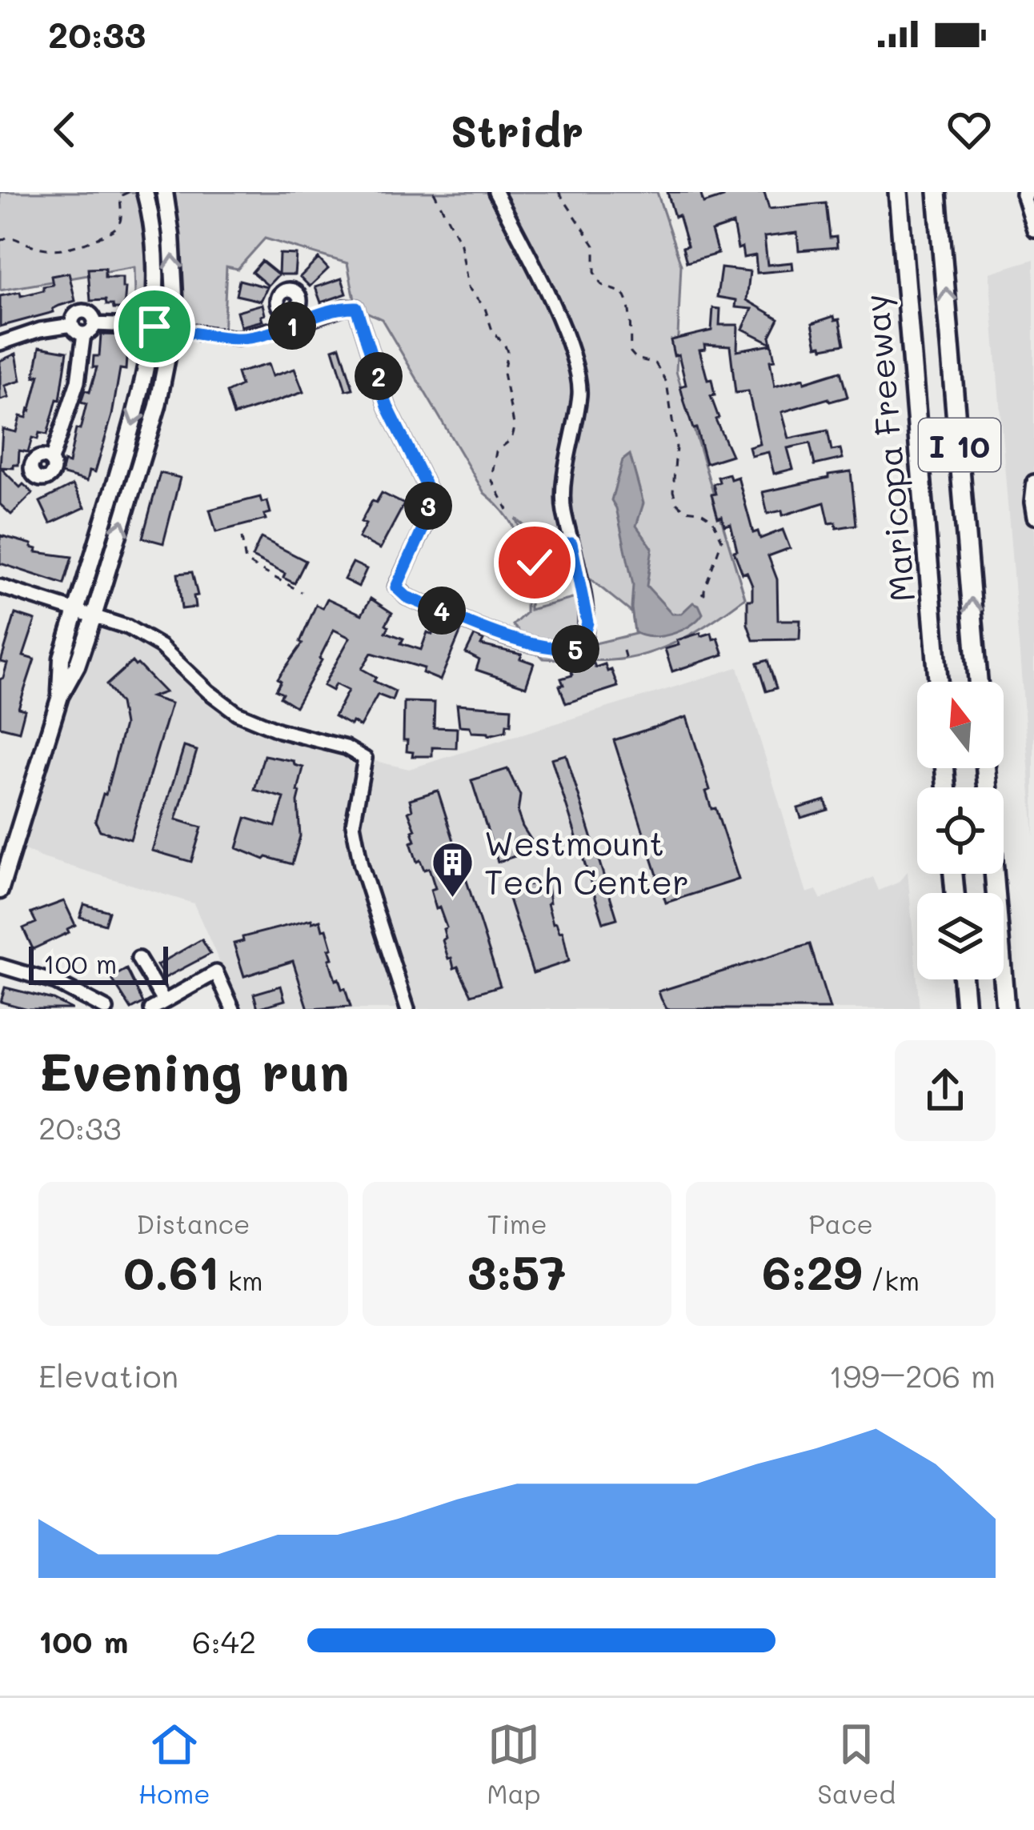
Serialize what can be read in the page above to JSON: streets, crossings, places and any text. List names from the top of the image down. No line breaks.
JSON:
{"streets":{"highway":["I 10","Maricopa Freeway"]},"places":{"building":["Westmount Tech Center"]},"scale_bar":"100 m","north":"top","page":{"status":"20:33","header":"Stridr","pins":["1","2","3","4","5"],"scale":"100 m","heading":["Evening run","20:33"],"stats":[["Distance","0.61 km"],["Time","3:57"],["Pace","6:29 /km"]],"chart":["Elevation","199–206 m"],"list":[{"name":"100 m","note":"6:42"}],"tabs":["Home","Map","Saved"]}}
